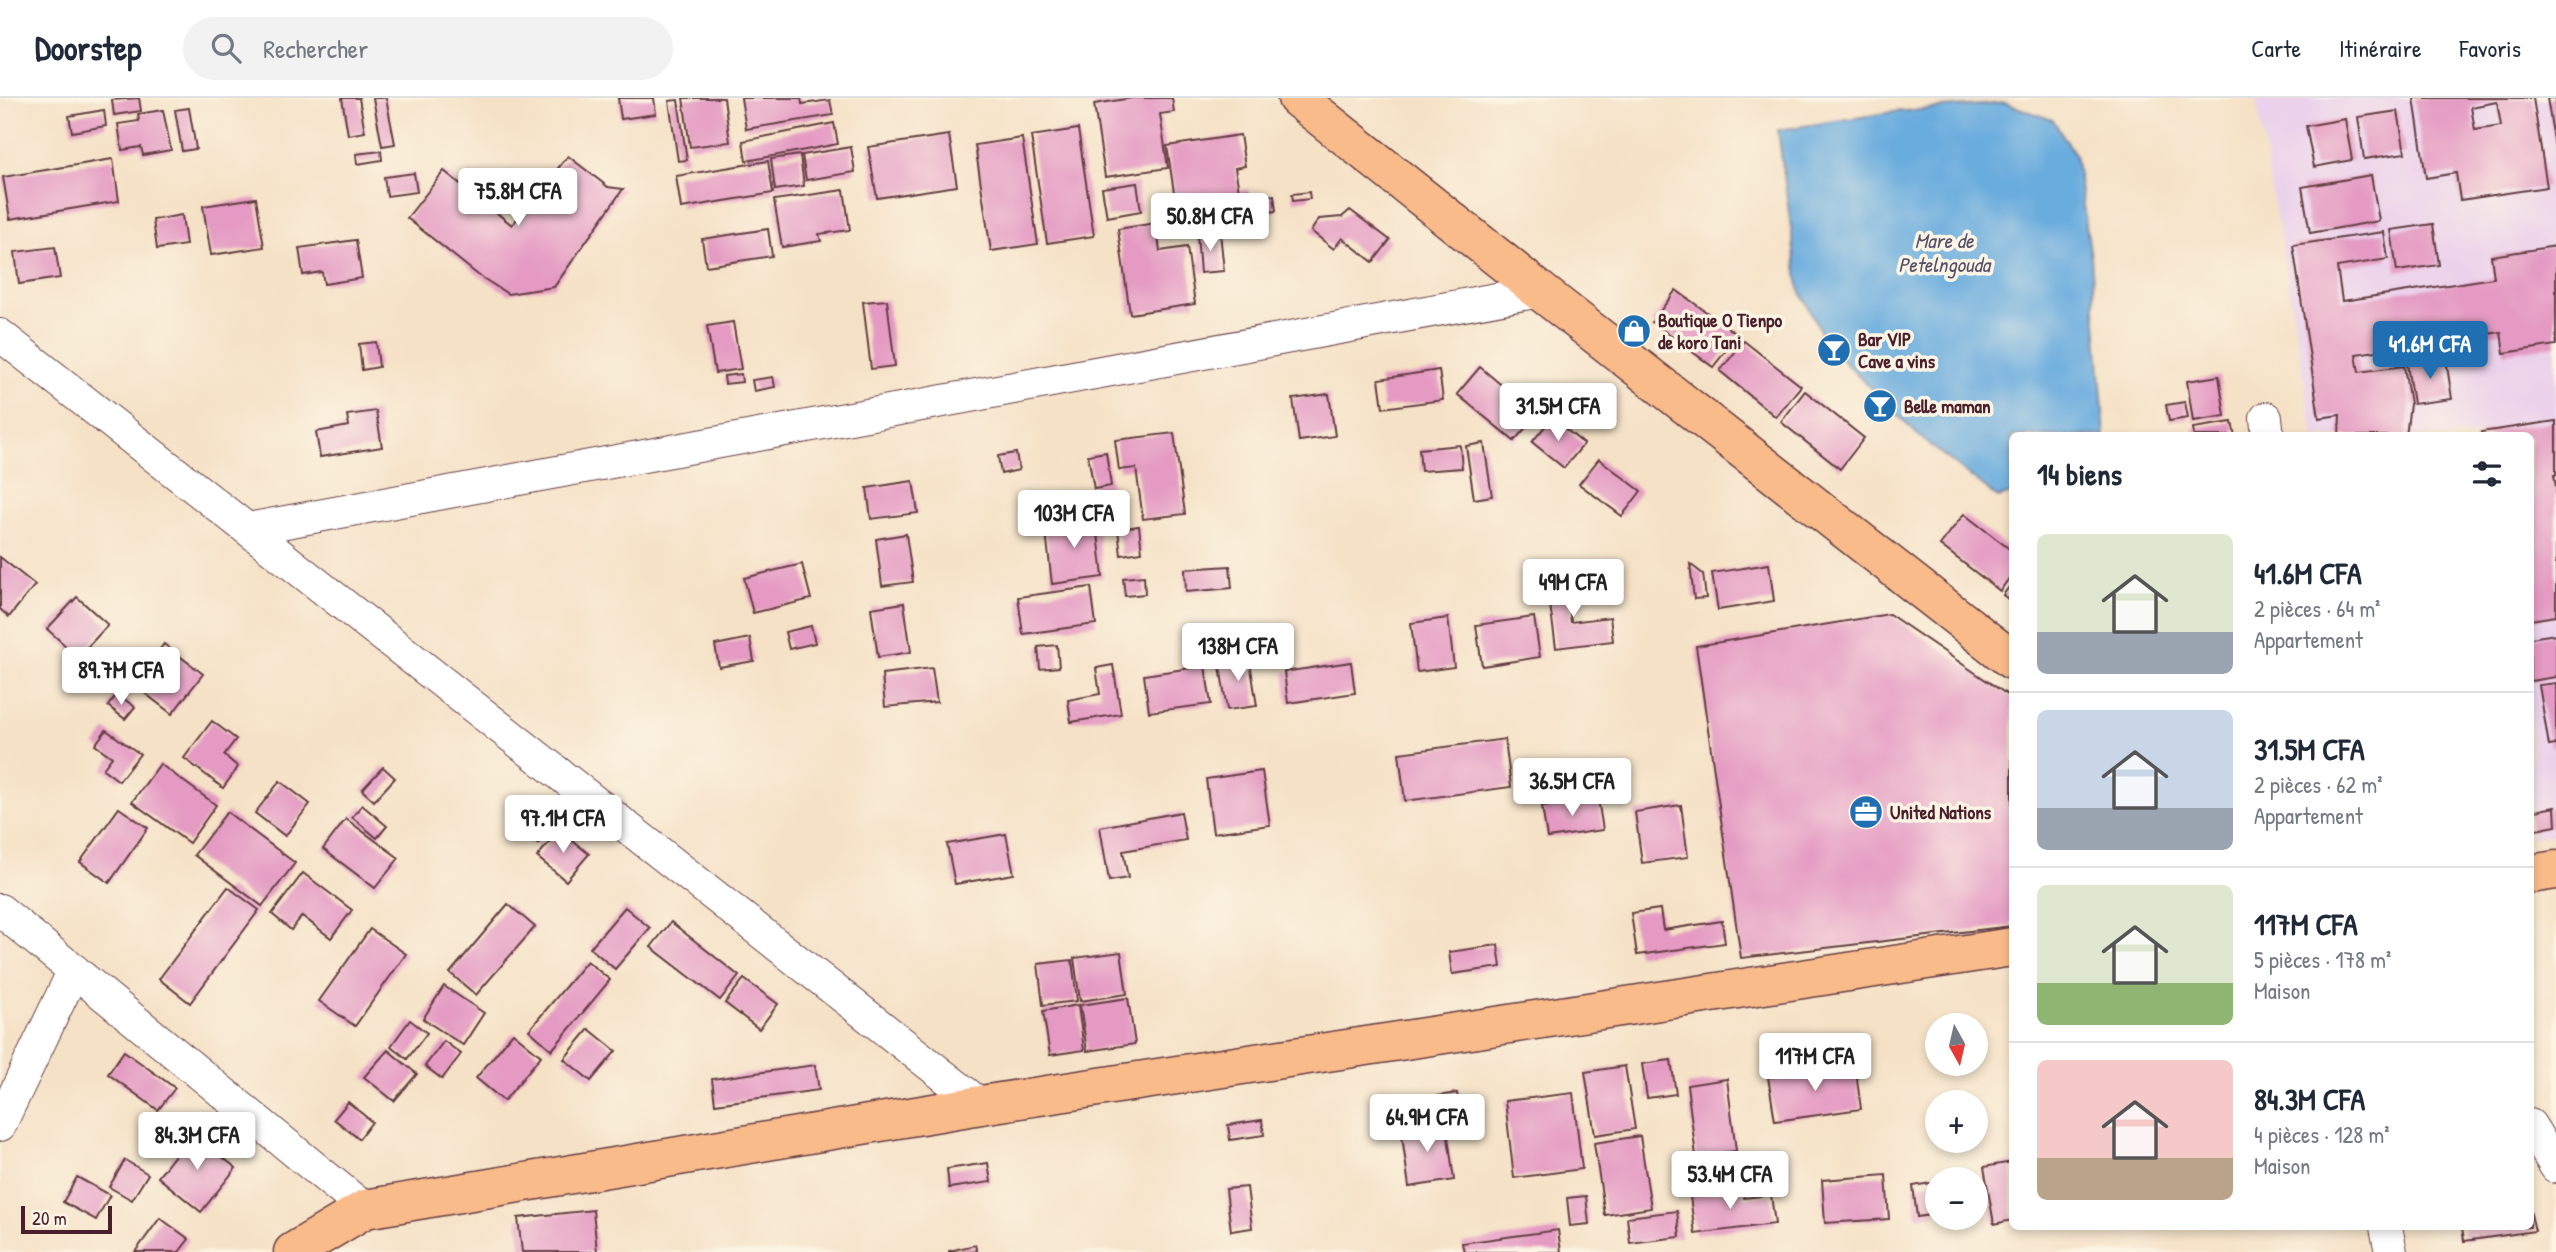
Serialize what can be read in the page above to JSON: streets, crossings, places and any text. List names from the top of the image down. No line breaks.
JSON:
{"water":["Mare de Petelngouda"],"places":{"shop":["Boutique O Tienpo de koro Tani"],"bar":["Bar VIP Cave a vins","Belle maman"],"office":["United Nations"]},"scale_bar":"20 m","north":"bottom","page":{"header":"Doorstep","search":"Rechercher","nav":["Carte","Itinéraire","Favoris"],"price":["75.8M CFA","50.8M CFA","41.6M CFA","31.5M CFA","103M CFA","49M CFA","138M CFA","89.7M CFA","36.5M CFA","97.1M CFA","117M CFA","64.9M CFA","84.3M CFA","53.4M CFA"],"heading":"14 biens","list":[{"name":"41.6M CFA","note":"2 pièces · 64 m² · Appartement"},{"name":"31.5M CFA","note":"2 pièces · 62 m² · Appartement"},{"name":"117M CFA","note":"5 pièces · 178 m² · Maison"},{"name":"84.3M CFA","note":"4 pièces · 128 m² · Maison"}],"map_buttons":["+","−"],"scale":"20 m"}}
